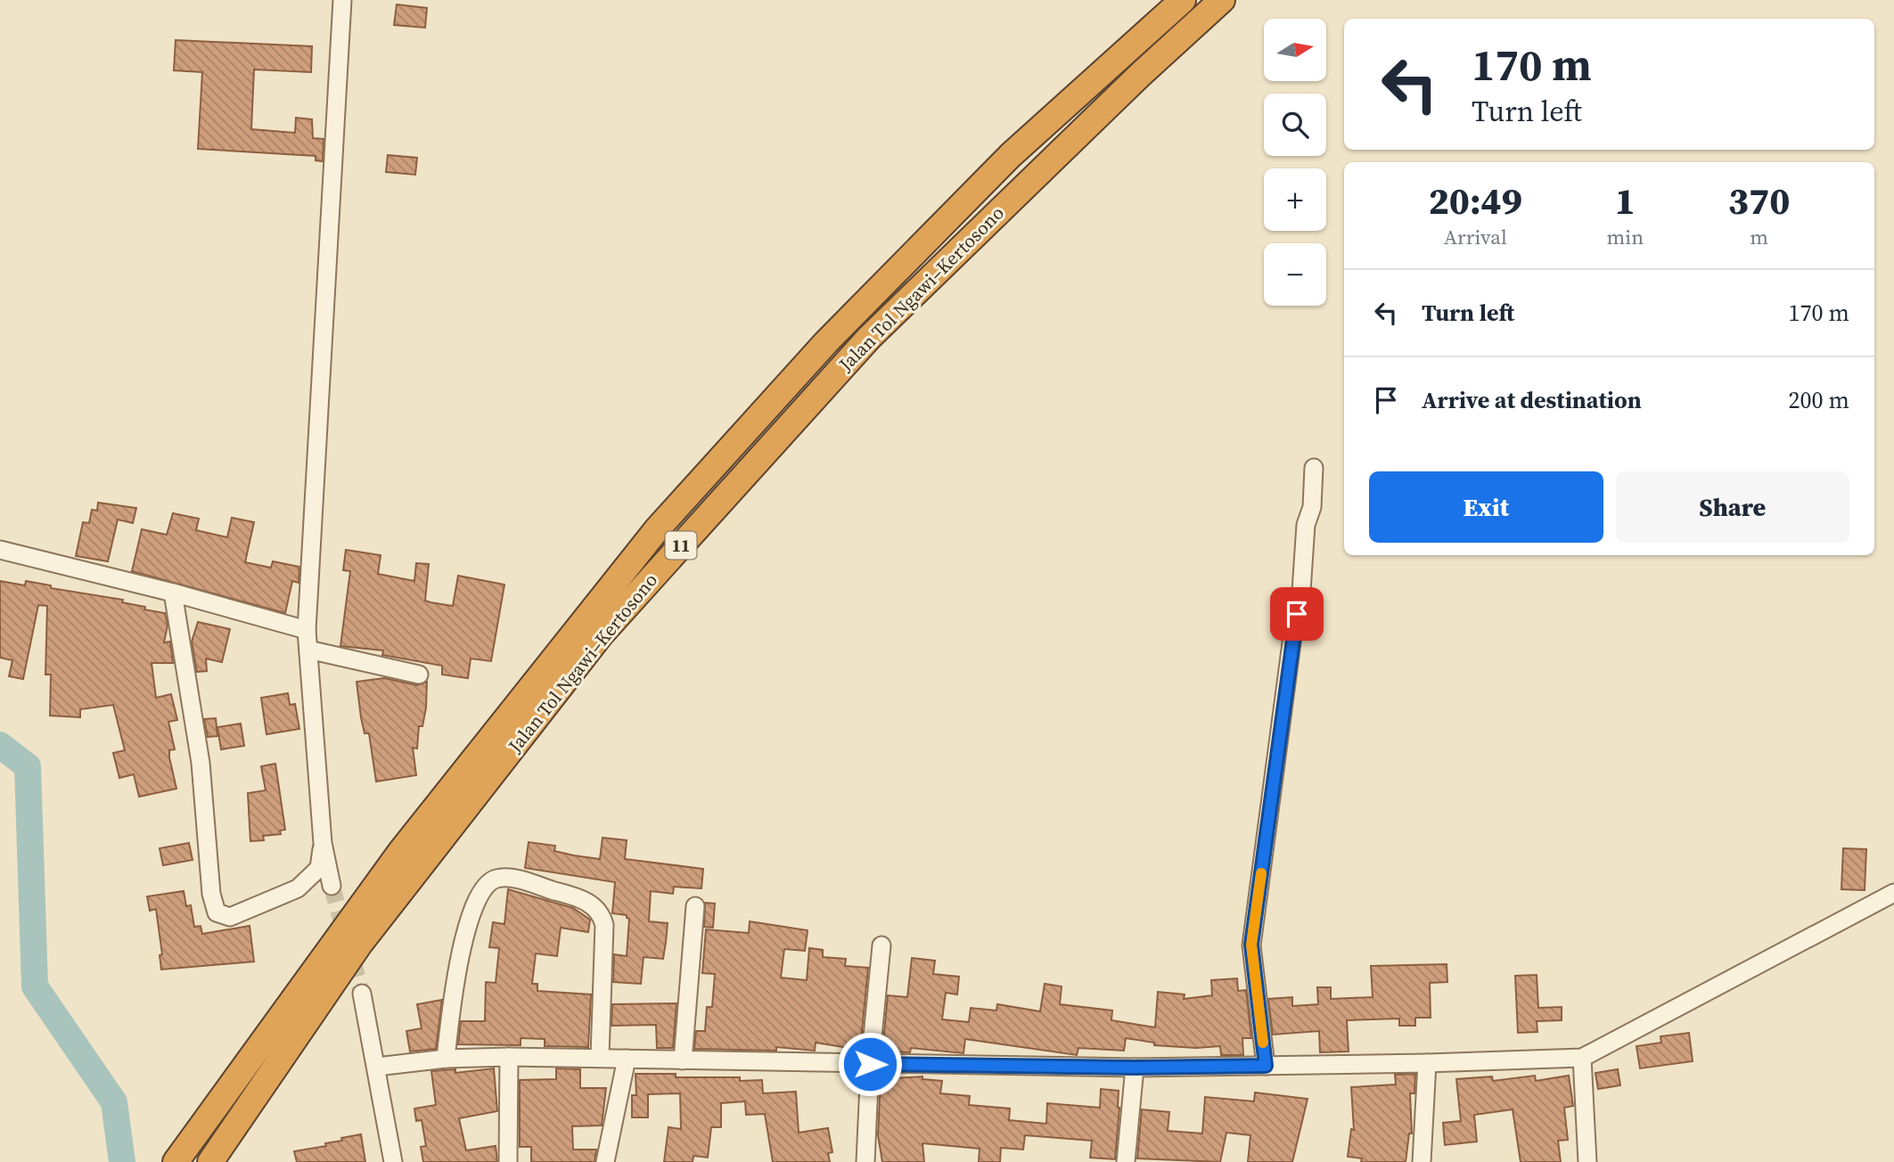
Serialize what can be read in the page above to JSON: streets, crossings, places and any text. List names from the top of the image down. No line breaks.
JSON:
{"streets":{"highway":["Jalan Tol Ngawi–Kertosono","11"]},"north":"right","page":{"map_buttons":["+","−"],"turn":["170 m","Turn left"],"eta":["20:49","Arrival","1","min","370","m"],"list":[{"name":"Turn left","value":"170 m"},{"name":"Arrive at destination","value":"200 m"}],"buttons":["Exit","Share"]}}
